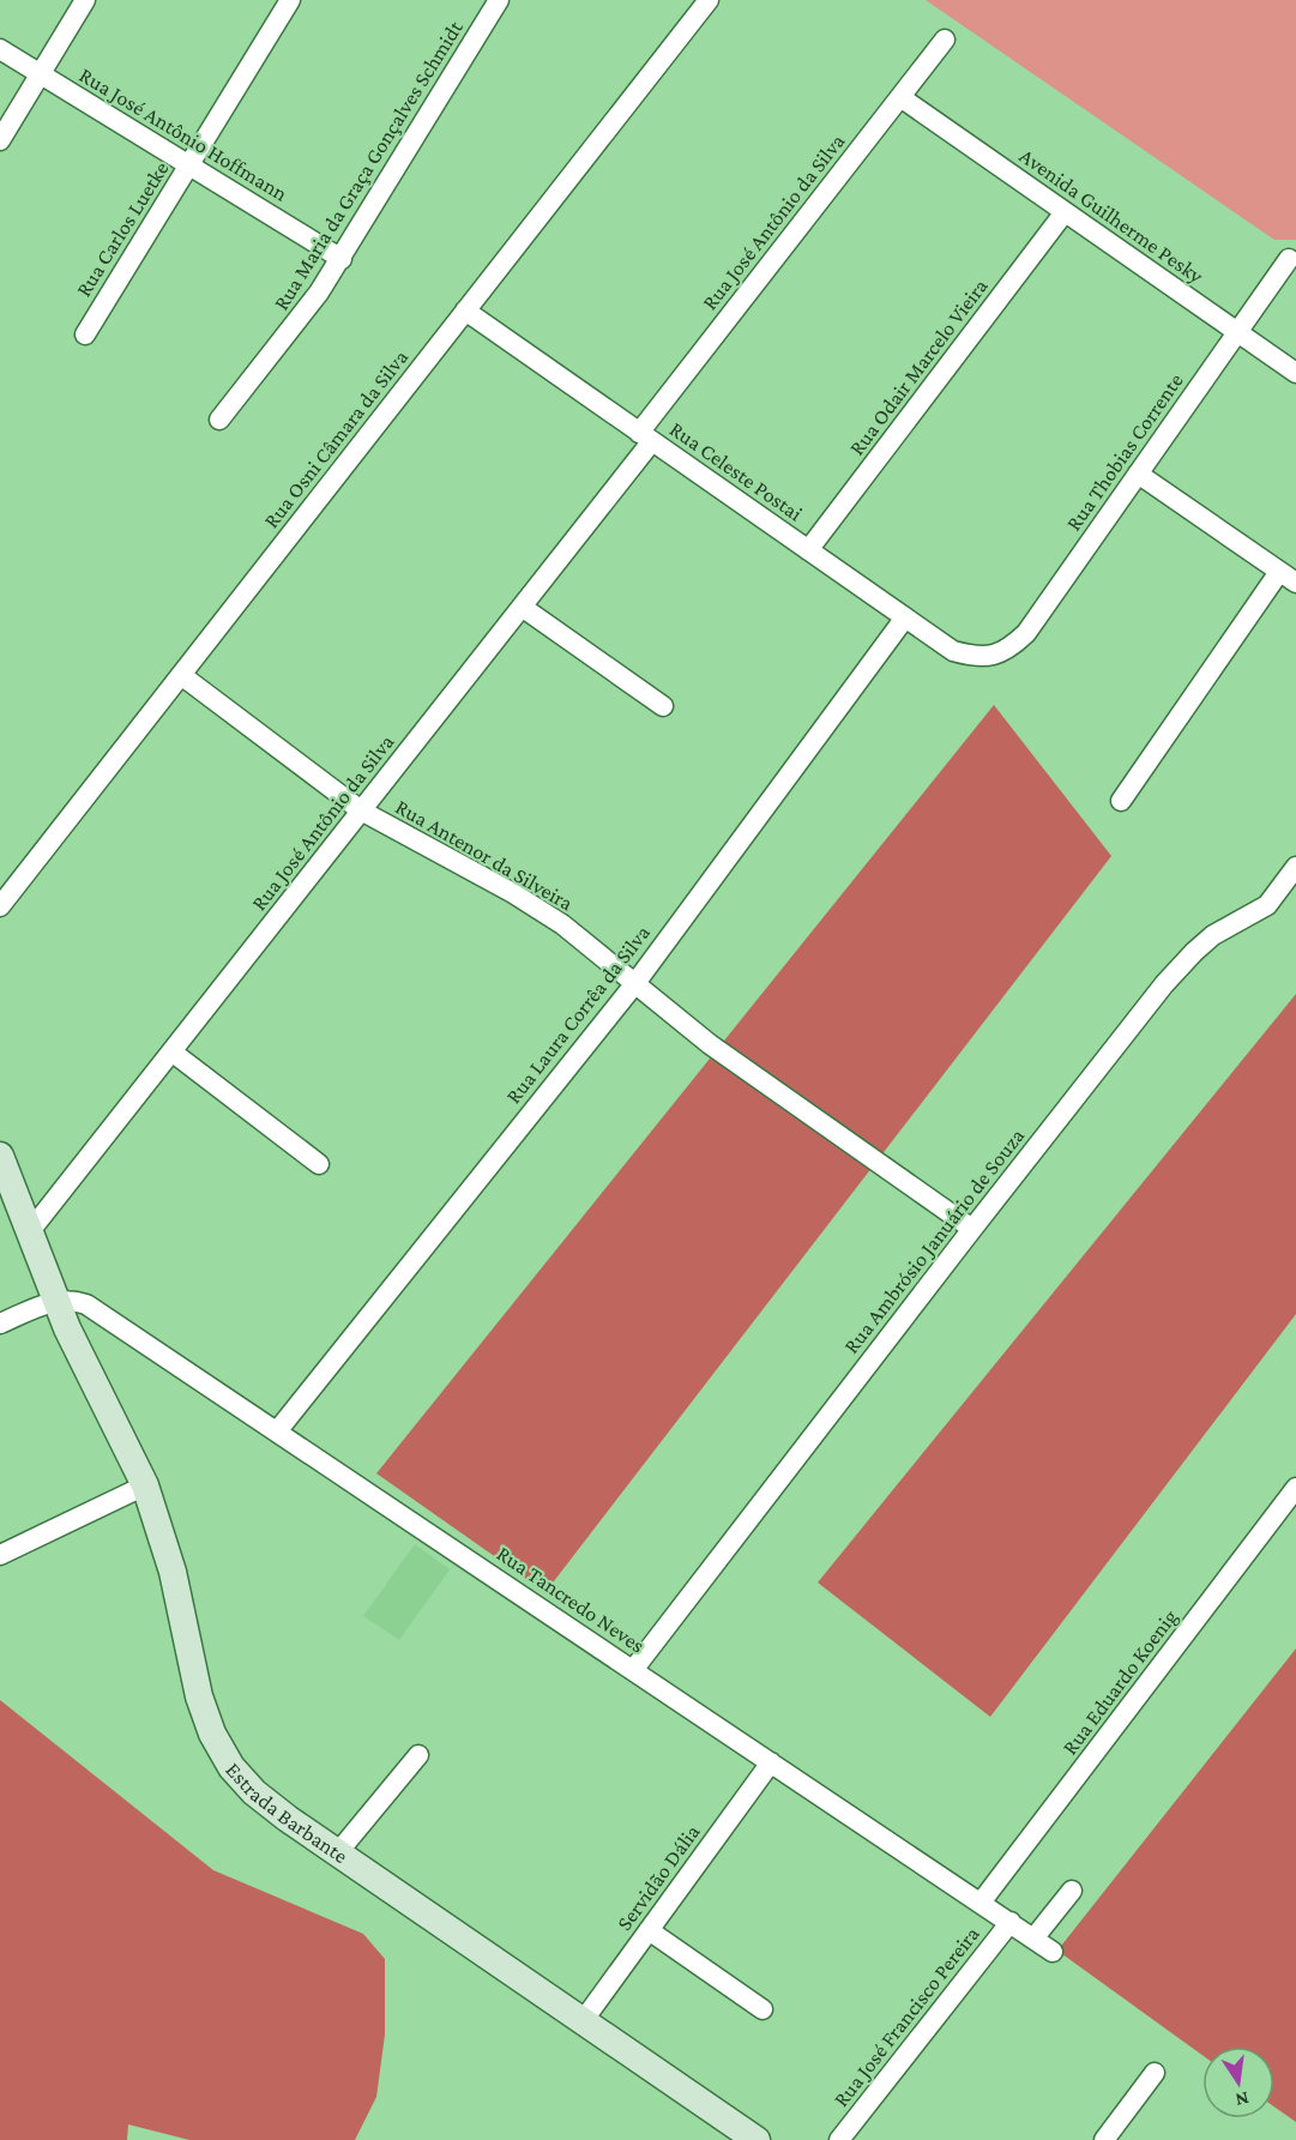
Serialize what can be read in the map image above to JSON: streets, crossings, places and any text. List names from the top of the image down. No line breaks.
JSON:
{"streets":{"main road":["Estrada Barbante"],"street":["Rua José Antônio Hoffmann","Rua Maria da Graça Gonçalves Schmidt","Avenida Guilherme Pesky","Rua José Antônio da Silva","Rua Carlos Luetke","Rua Odair Marcelo Vieira","Rua Osni Câmara da Silva","Rua Thobias Corrente","Rua Celeste Postai","Rua Antenor da Silveira","Rua Laura Corrêa da Silva","Rua Ambrósio Januário de Souza","Rua Tancredo Neves","Rua Eduardo Koenig","Servidão Dália","Rua José Francisco Pereira"]},"crossings":[["Rua José Antônio Hoffmann","Rua Maria da Graça Gonçalves Schmidt"],["Rua José Antônio Hoffmann","Rua Carlos Luetke"],["Avenida Guilherme Pesky","Rua José Antônio da Silva"],["Avenida Guilherme Pesky","Rua Odair Marcelo Vieira"],["Avenida Guilherme Pesky","Rua Thobias Corrente"],["Rua José Antônio da Silva","Rua Celeste Postai"],["Rua José Antônio da Silva","Rua Antenor da Silveira"],["Rua José Antônio da Silva","Estrada Barbante"],["Rua Odair Marcelo Vieira","Rua Celeste Postai"],["Rua Osni Câmara da Silva","Rua Celeste Postai"],["Rua Osni Câmara da Silva","Rua Antenor da Silveira"],["Rua Thobias Corrente","Rua Celeste Postai"],["Rua Celeste Postai","Rua Laura Corrêa da Silva"],["Rua Antenor da Silveira","Rua Laura Corrêa da Silva"],["Rua Antenor da Silveira","Rua Ambrósio Januário de Souza"],["Rua Laura Corrêa da Silva","Rua Tancredo Neves"],["Rua Ambrósio Januário de Souza","Rua Tancredo Neves"],["Rua Tancredo Neves","Rua Eduardo Koenig"],["Rua Tancredo Neves","Estrada Barbante"],["Rua Tancredo Neves","Servidão Dália"],["Rua Tancredo Neves","Rua José Francisco Pereira"],["Estrada Barbante","Servidão Dália"]],"north":"bottom"}
